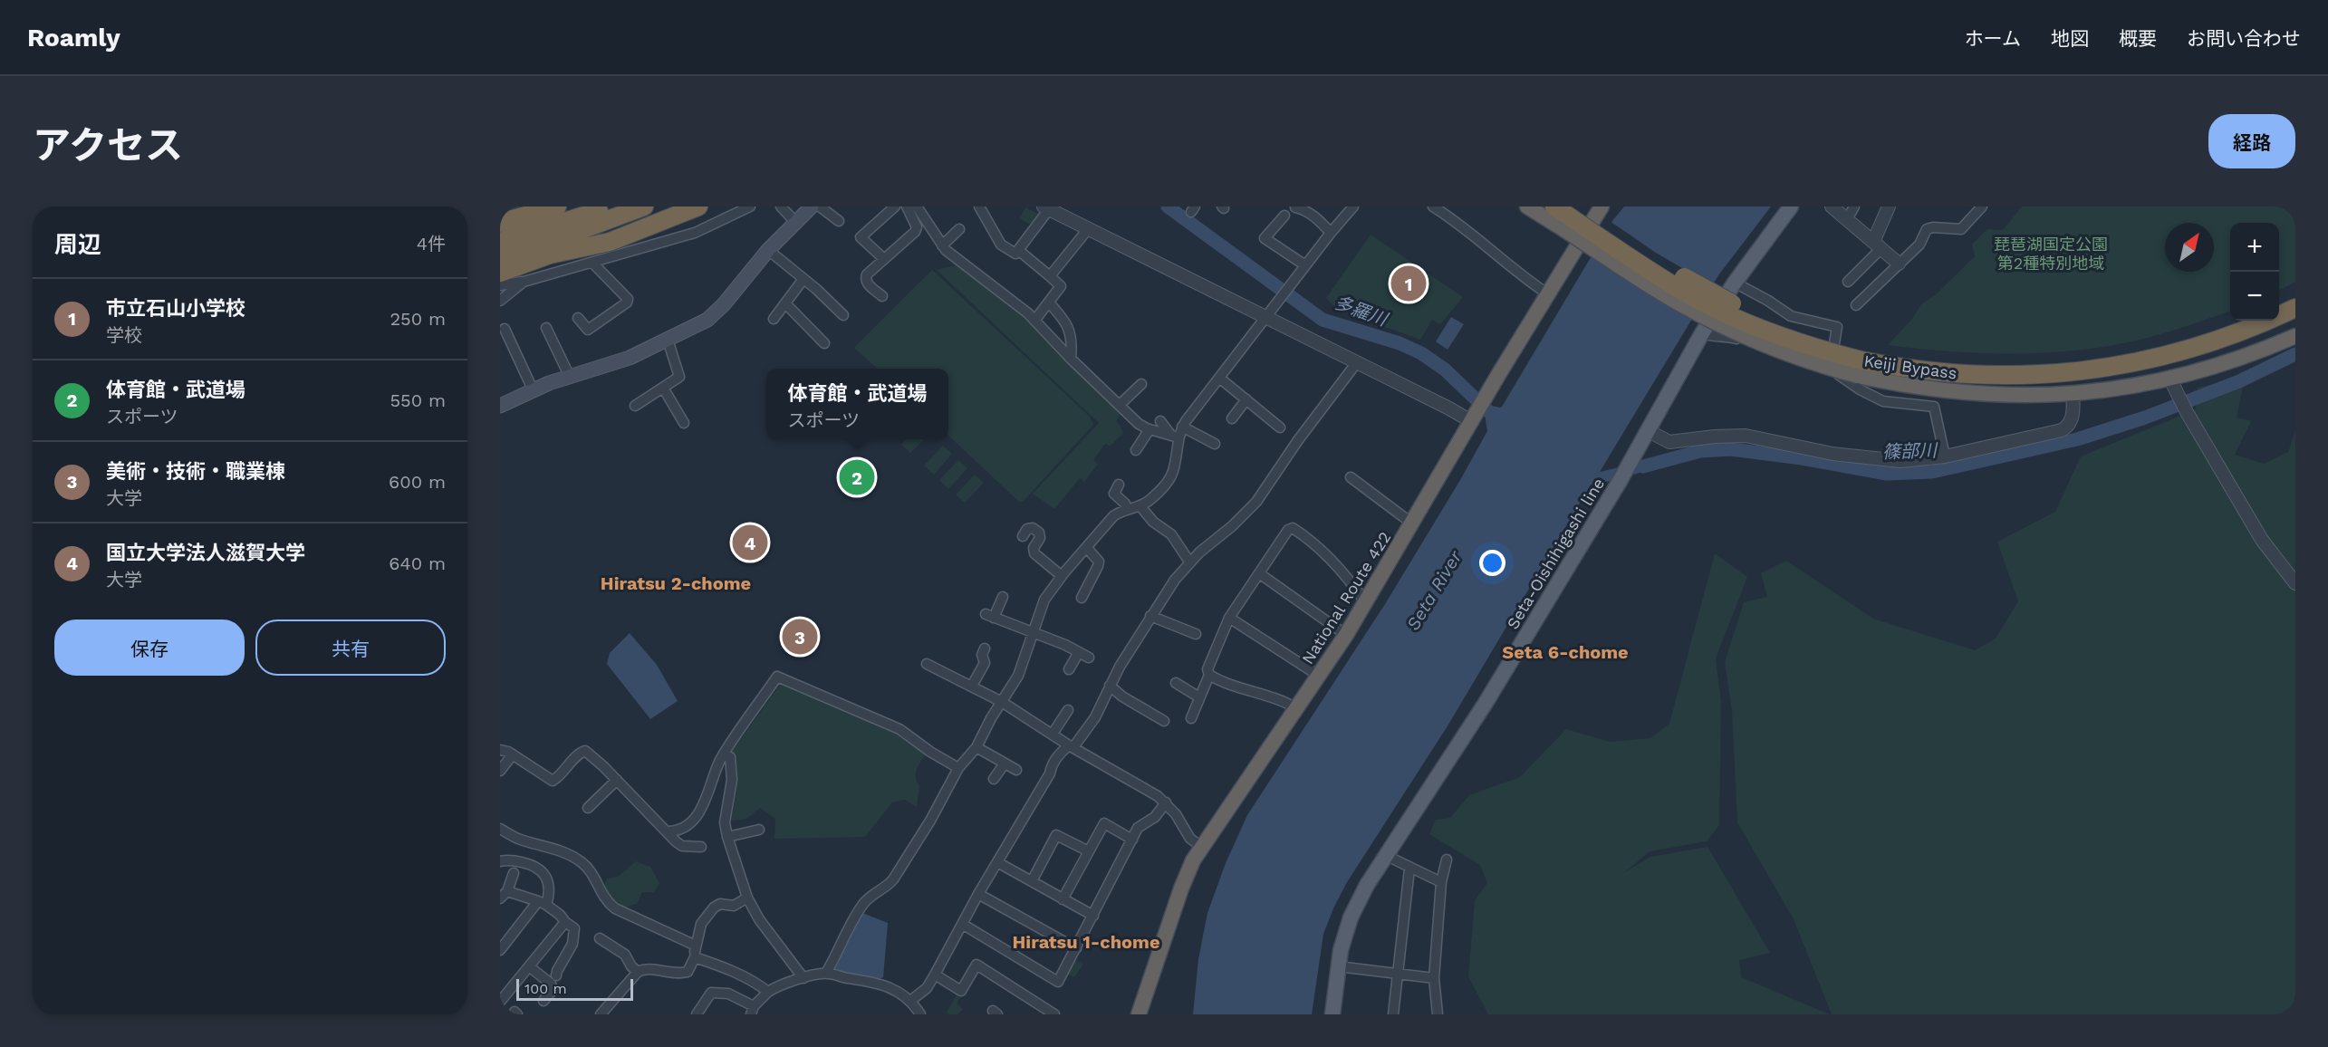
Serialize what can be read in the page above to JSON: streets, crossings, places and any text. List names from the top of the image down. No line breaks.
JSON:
{"streets":{"highway":["Keiji Bypass","National Route 422"],"main road":["Seta-Oishihigashi line"]},"districts":["Hiratsu 2-chome","Seta 6-chome","Hiratsu 1-chome"],"water":["多羅川","篠部川","Seta River"],"parks":["琵琶湖国定公園 第2種特別地域"],"scale_bar":"100 m","north":"top right","page":{"header":"Roamly","nav":["ホーム","地図","概要","お問い合わせ"],"title":"アクセス","buttons":["経路",["保存","共有"]],"heading":["周辺","4件"],"map_buttons":["+","−"],"pins":["1","2","4","3"],"list":[{"mark":"1","name":"市立石山小学校","note":"学校","value":"250 m"},{"mark":"2","name":"体育館・武道場","note":"スポーツ","value":"550 m"},{"mark":"3","name":"美術・技術・職業棟","note":"大学","value":"600 m"},{"mark":"4","name":"国立大学法人滋賀大学","note":"大学","value":"640 m"}],"popup":["体育館・武道場","スポーツ"],"scale":"100 m"}}
